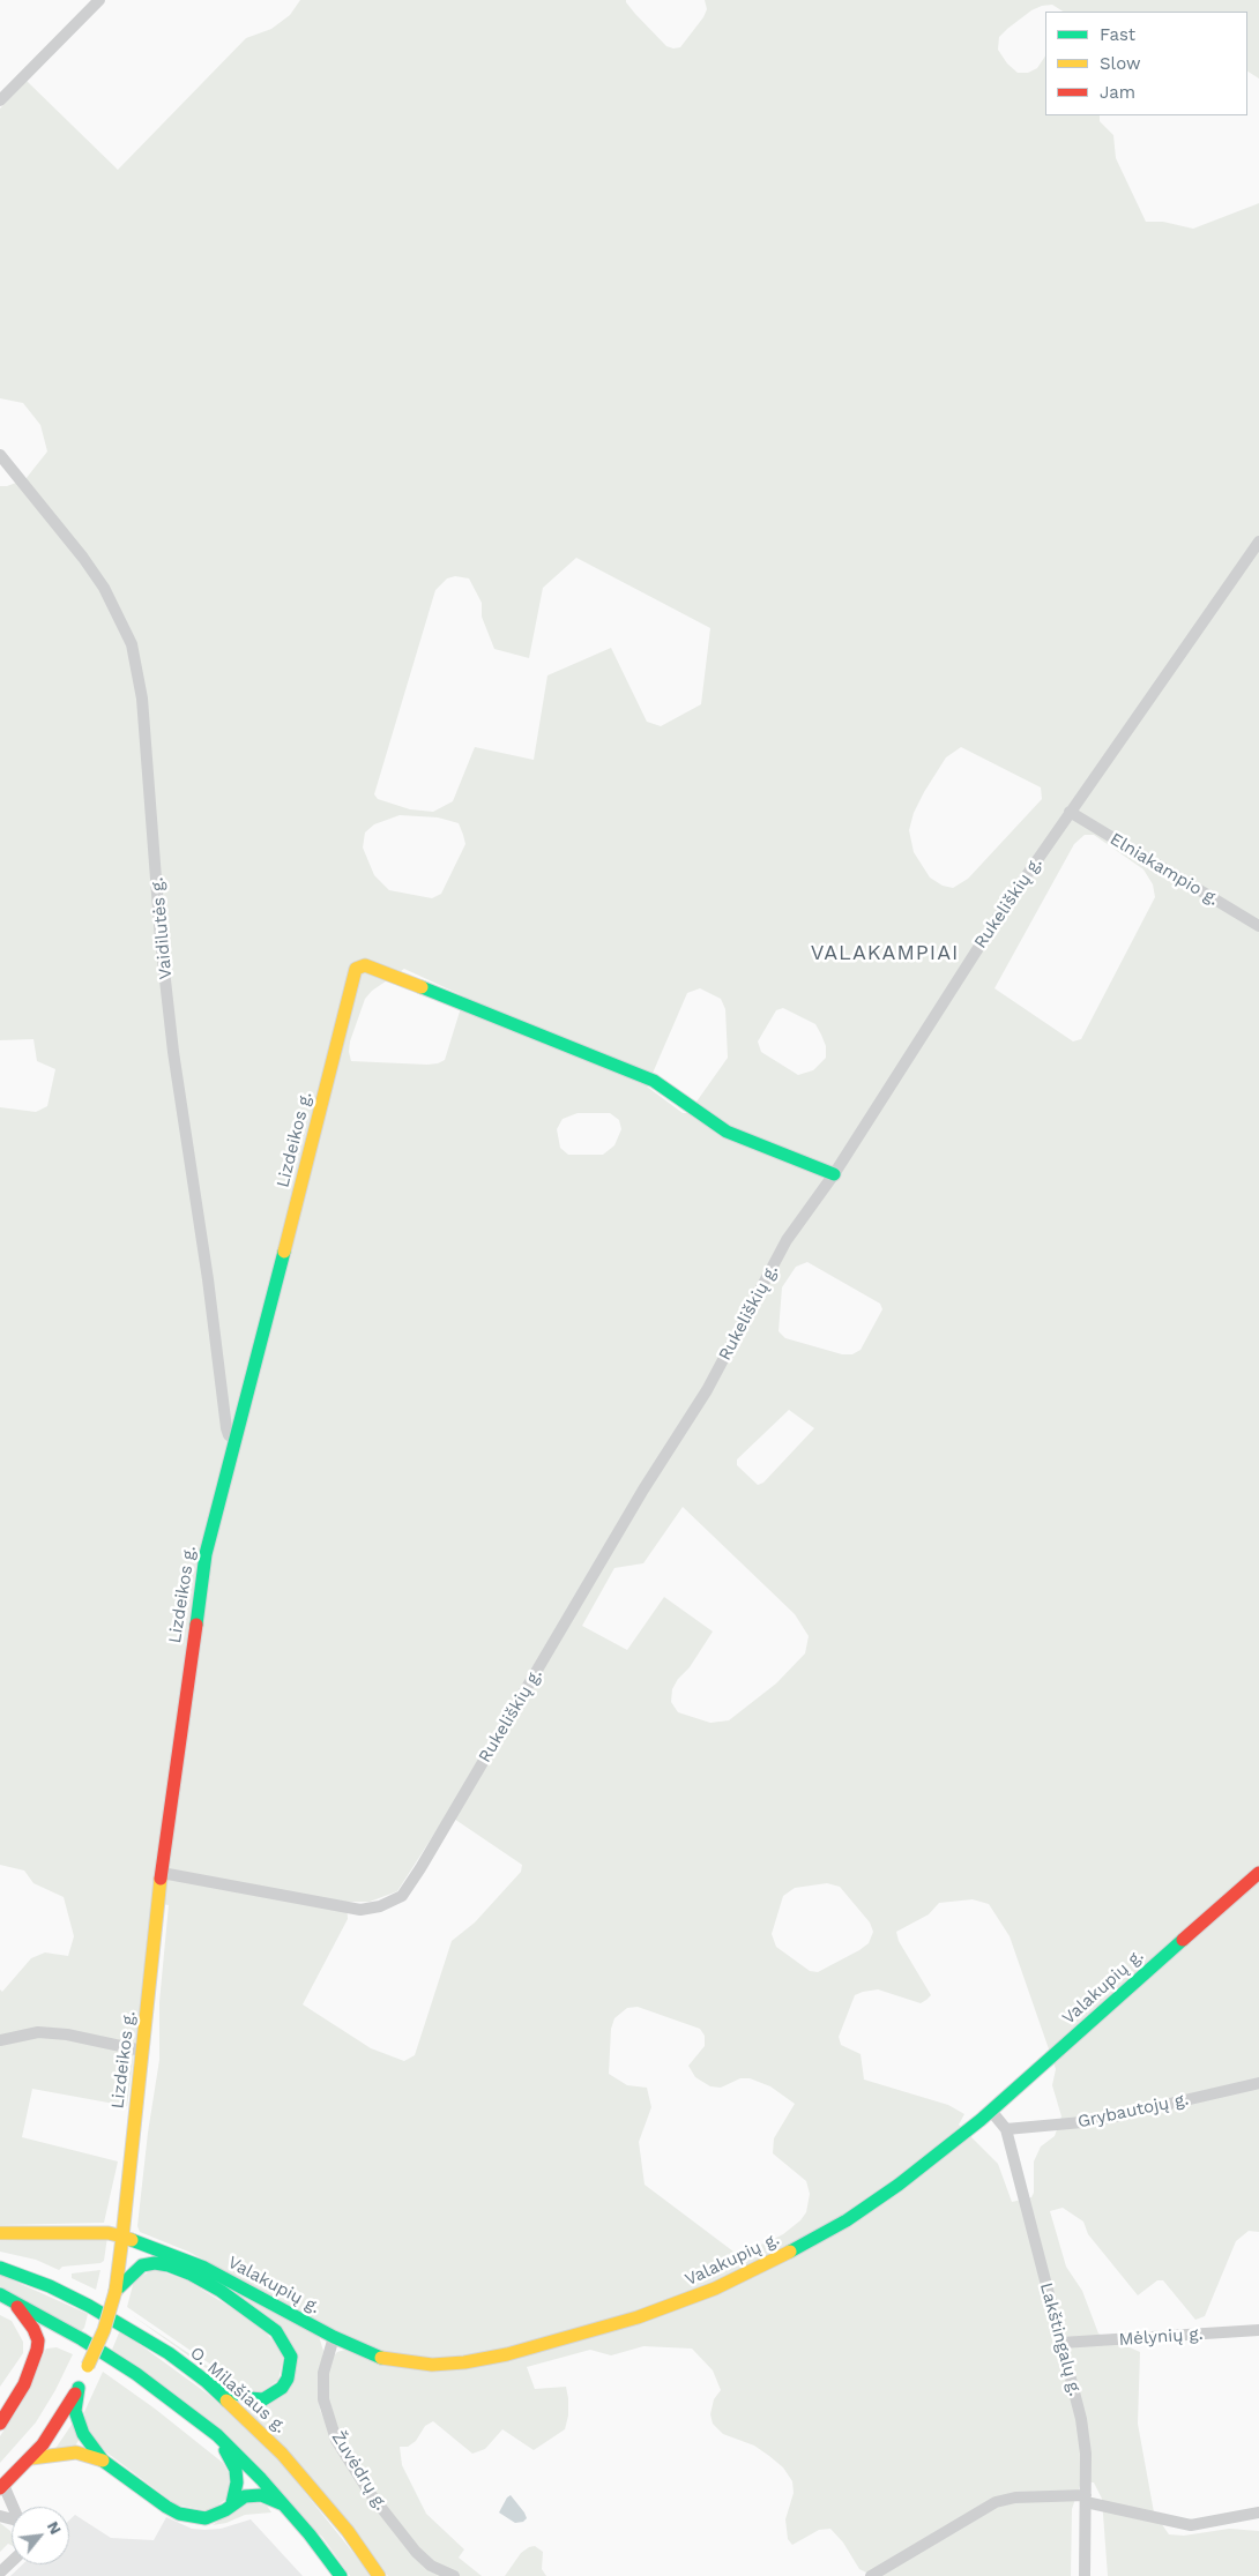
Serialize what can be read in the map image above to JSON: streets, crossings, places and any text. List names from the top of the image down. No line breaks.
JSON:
{"streets":{"street":["Elniakampio g.","Rukeliškių g.","Vaidilutės g.","Lizdeikos g.","Valakupių g.","Grybautojų g.","Mėlynių g.","Lakštingalų g.","O. Milašiaus g.","Žuvėdrų g."]},"crossings":[["Elniakampio g.","Rukeliškių g."],["Rukeliškių g.","Lizdeikos g."],["Vaidilutės g.","Lizdeikos g."],["Lizdeikos g.","Valakupių g."],["Valakupių g.","Lakštingalų g."],["Valakupių g.","Žuvėdrų g."],["Grybautojų g.","Lakštingalų g."],["Mėlynių g.","Lakštingalų g."]],"districts":["VALAKAMPIAI"],"legend":["Fast","Slow","Jam"],"north":"top right"}
